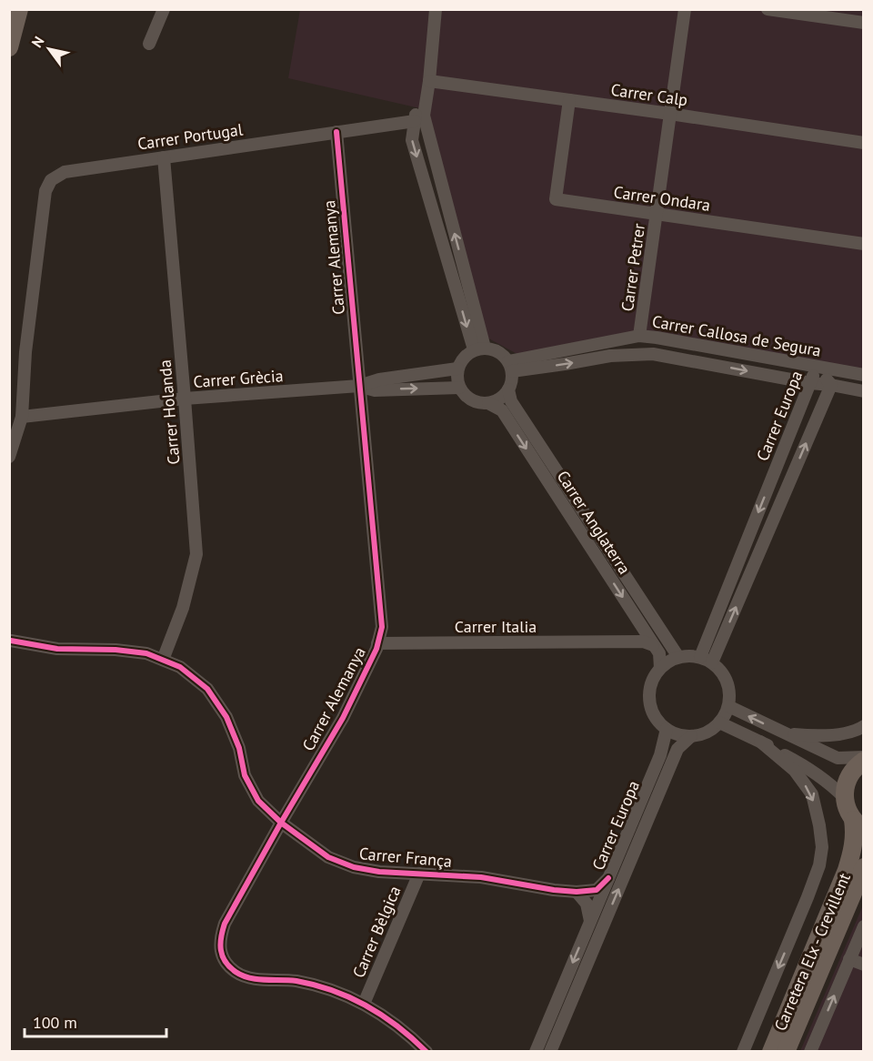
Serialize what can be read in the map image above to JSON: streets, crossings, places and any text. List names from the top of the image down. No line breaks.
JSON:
{"streets":{"highway":["Carretera Elx - Crevillent"],"street":["Carrer Calp","Carrer Portugal","Carrer Ondara","Carrer Alemanya","Carrer Petrer","Carrer Callosa de Segura","Carrer Grècia","Carrer Holanda","Carrer Europa","Carrer Anglaterra","Carrer Italia","Carrer França","Carrer Bèlgica"]},"crossings":[["Carrer Calp","Carrer Ondara"],["Carrer Calp","Carrer Petrer"],["Carrer Portugal","Carrer Alemanya"],["Carrer Portugal","Carrer Grècia"],["Carrer Portugal","Carrer Holanda"],["Carrer Ondara","Carrer Petrer"],["Carrer Alemanya","Carrer Grècia"],["Carrer Alemanya","Carrer Italia"],["Carrer Alemanya","Carrer França"],["Carrer Alemanya","Carrer Bèlgica"],["Carrer Petrer","Carrer Callosa de Segura"],["Carrer Callosa de Segura","Carrer Grècia"],["Carrer Callosa de Segura","Carrer Europa"],["Carrer Callosa de Segura","Carrer Anglaterra"],["Carrer Grècia","Carrer Holanda"],["Carrer Grècia","Carrer Anglaterra"],["Carrer Holanda","Carrer França"],["Carrer Europa","Carrer Anglaterra"],["Carrer Anglaterra","Carrer Italia"],["Carrer França","Carrer Bèlgica"]],"scale_bar":"100 m","north":"top left"}
